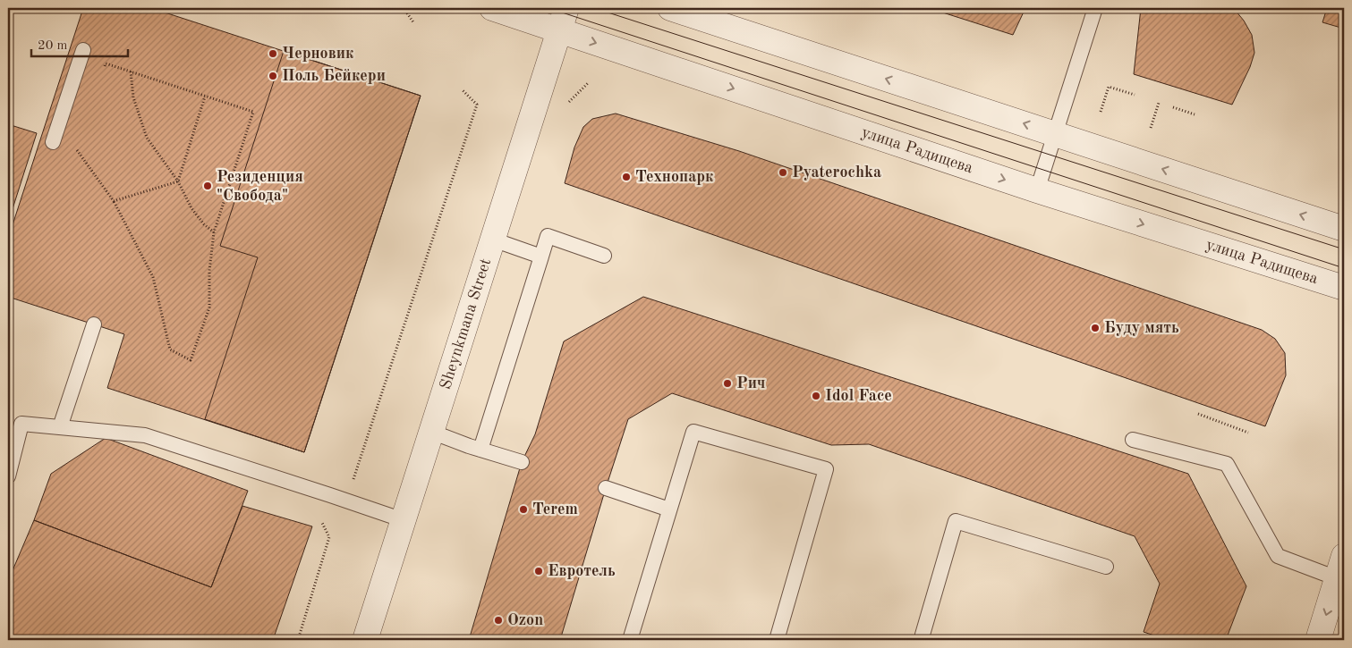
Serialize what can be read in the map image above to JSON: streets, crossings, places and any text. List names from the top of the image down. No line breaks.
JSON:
{"streets":{"street":["улица Радищева","Sheynkmana Street"]},"crossings":[["улица Радищева","Sheynkmana Street"]],"places":["Черновик","Поль Бейкери","Pyaterochka","Технопарк","Резиденция \"Свобода\"","Буду мять","Рич","Idol Face","Terem","Евротель","Ozon"],"scale_bar":"20 m"}
